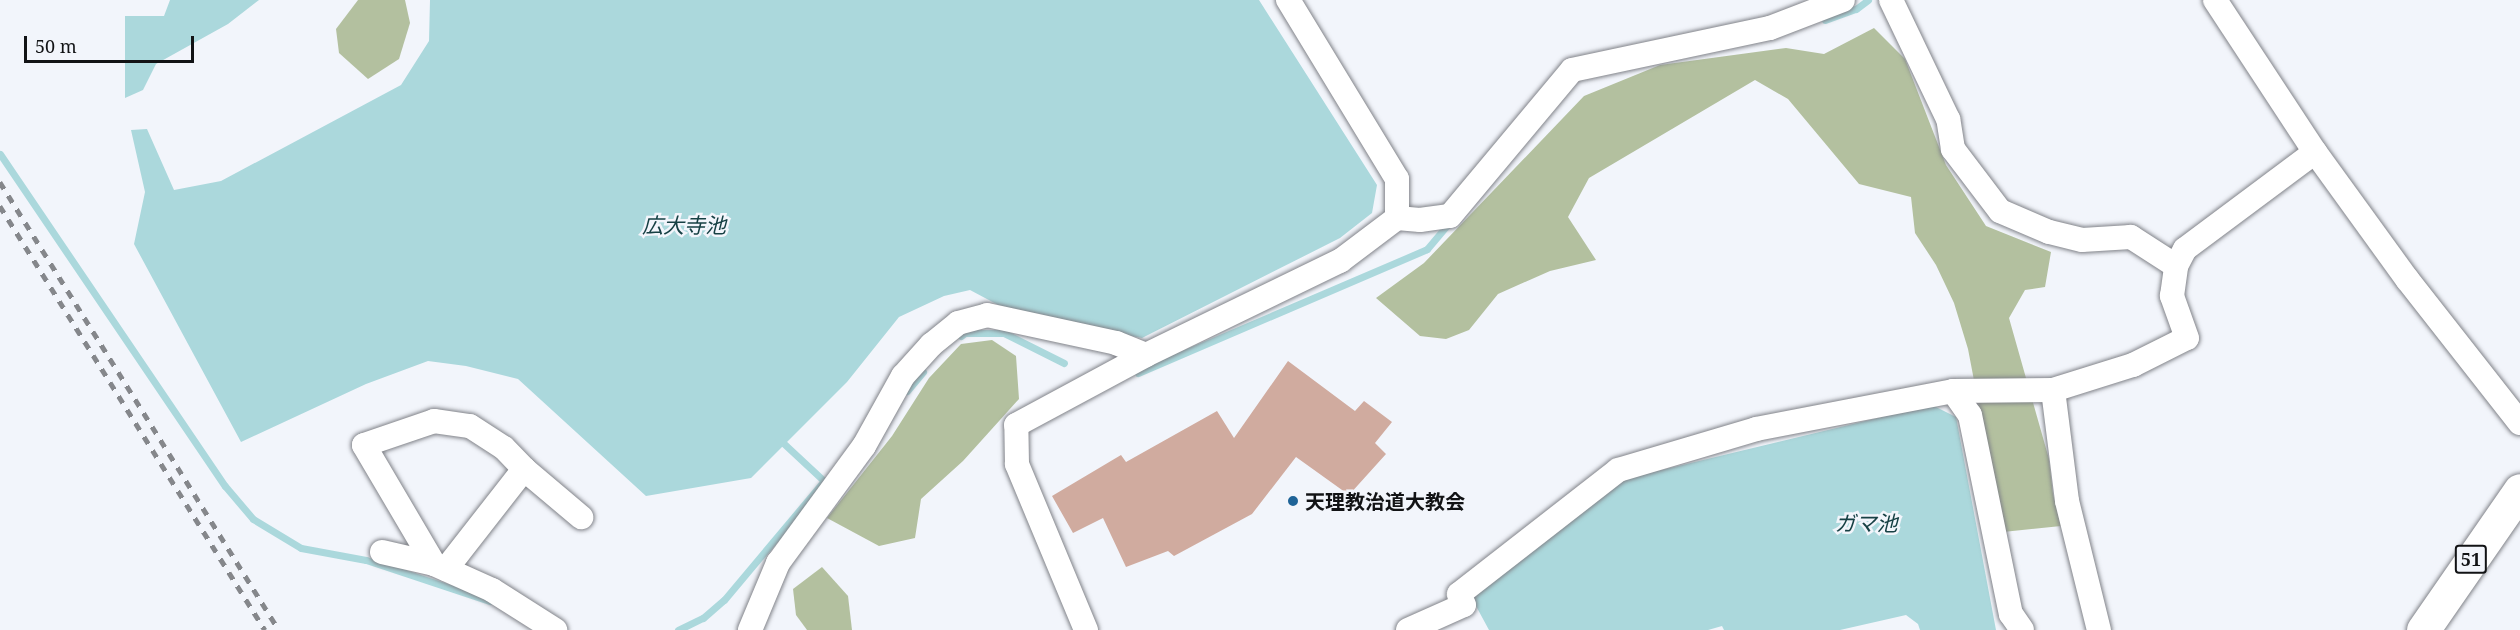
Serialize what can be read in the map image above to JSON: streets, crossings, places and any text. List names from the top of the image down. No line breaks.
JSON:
{"streets":{"main road":["51"]},"water":["広大寺池","ガマ池"],"places":["天理教治道大教会"],"scale_bar":"50 m"}
